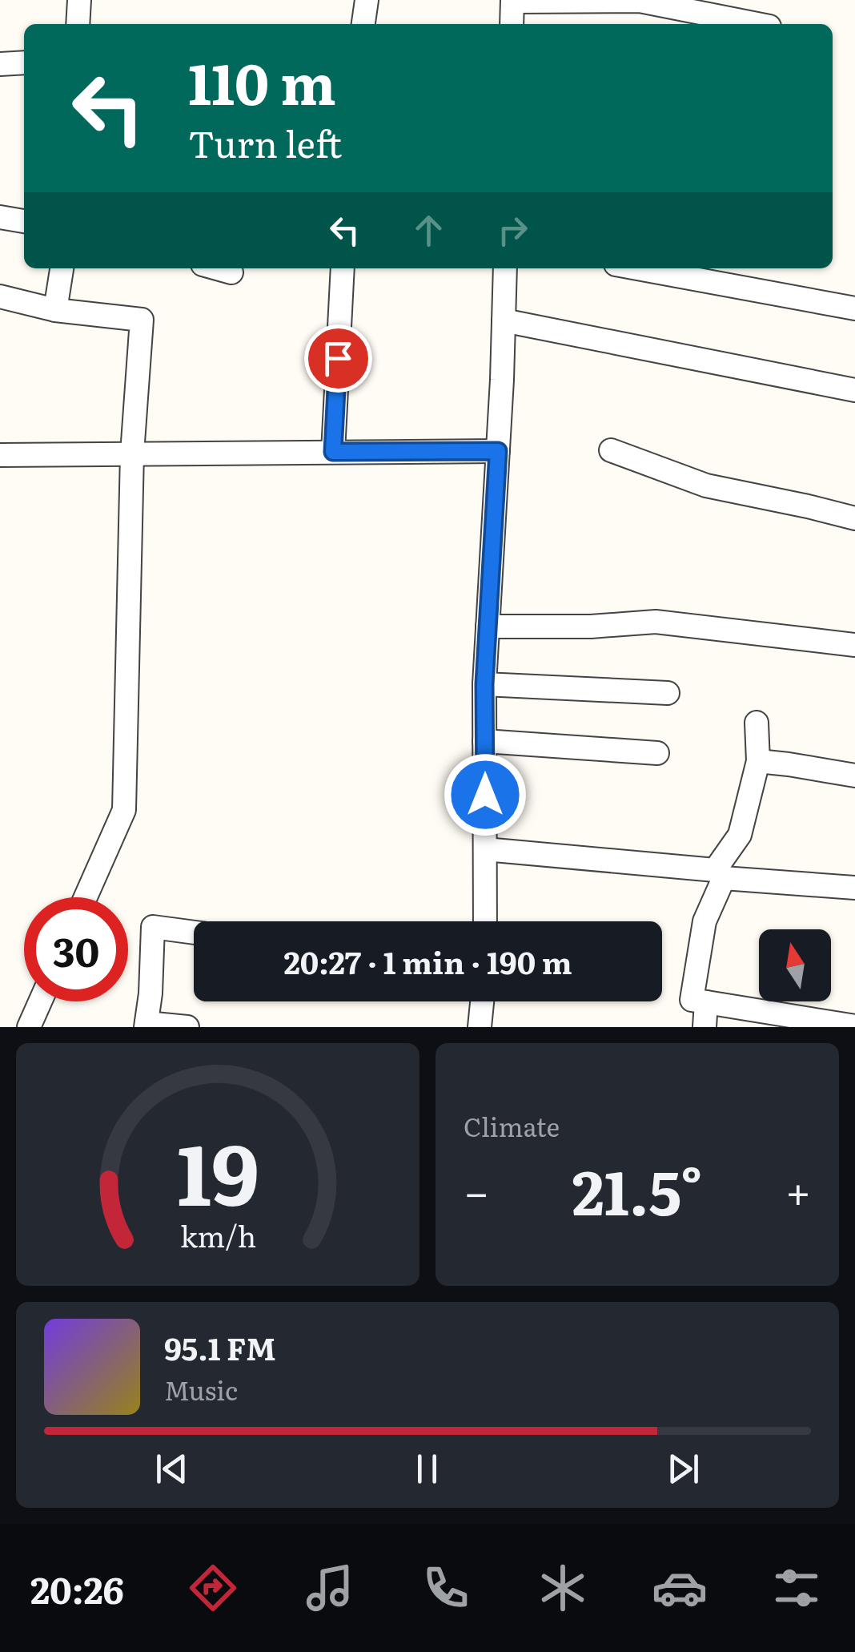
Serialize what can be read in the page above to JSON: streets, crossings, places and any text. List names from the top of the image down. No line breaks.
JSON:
{"north":"top","page":{"turn":["110 m","Turn left"],"limit":"30","trip":"20:27 · 1 min · 190 m","tile":"Climate","heat":["−","21.5°","+"],"song":["95.1 FM","Music"],"tabs":"20:26","gauge":["19","km/h"]}}
